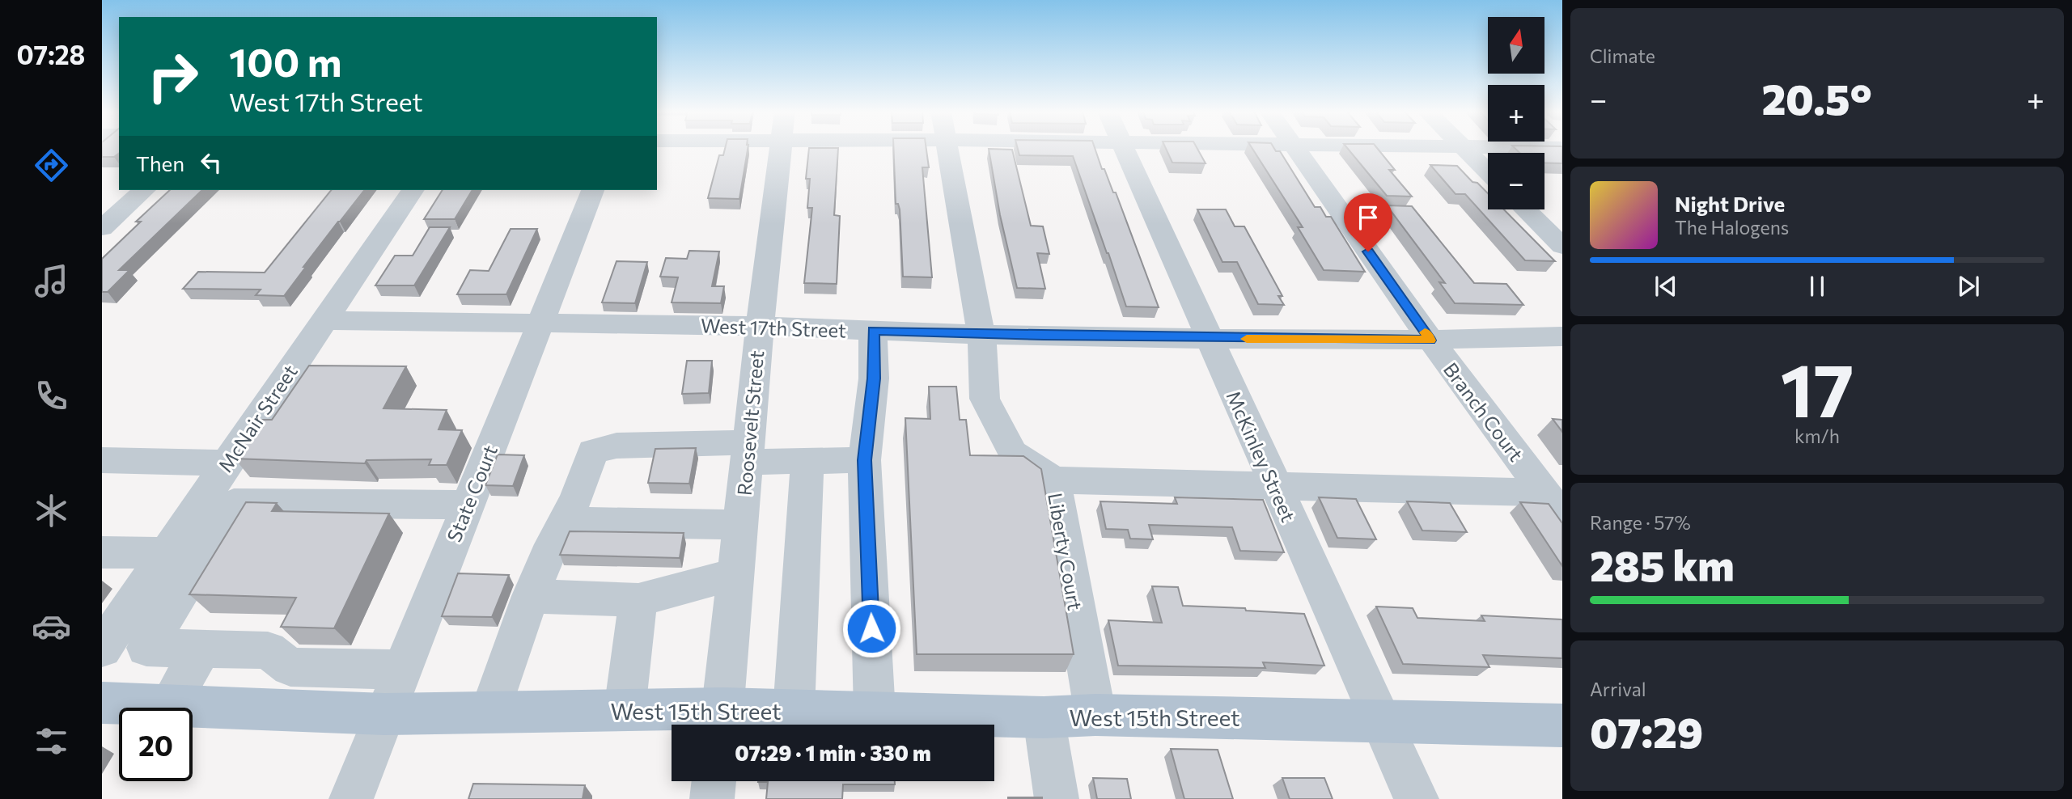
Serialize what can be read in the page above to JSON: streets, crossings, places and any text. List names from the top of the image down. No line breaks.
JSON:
{"streets":{"main road":["West 15th Street"],"street":["West 17th Street","Branch Court","McNair Street","Roosevelt Street","McKinley Street","State Court","Liberty Court"]},"crossings":[["West 17th Street","Branch Court"],["West 17th Street","McNair Street"],["West 17th Street","Roosevelt Street"],["West 17th Street","McKinley Street"],["West 17th Street","State Court"],["West 17th Street","Liberty Court"],["Roosevelt Street","West 15th Street"],["McKinley Street","West 15th Street"],["State Court","West 15th Street"],["Liberty Court","West 15th Street"]],"north":"top","page":{"tabs":"07:28","tile":["Climate",["17","km/h"],["Range · 57%","285 km"],["Arrival","07:29"]],"map_buttons":["+","−"],"turn":["100 m","West 17th Street"],"heat":["−","20.5°","+"],"then":"Then","song":["Night Drive","The Halogens"],"limit":"20","trip":"07:29 · 1 min · 330 m"}}
